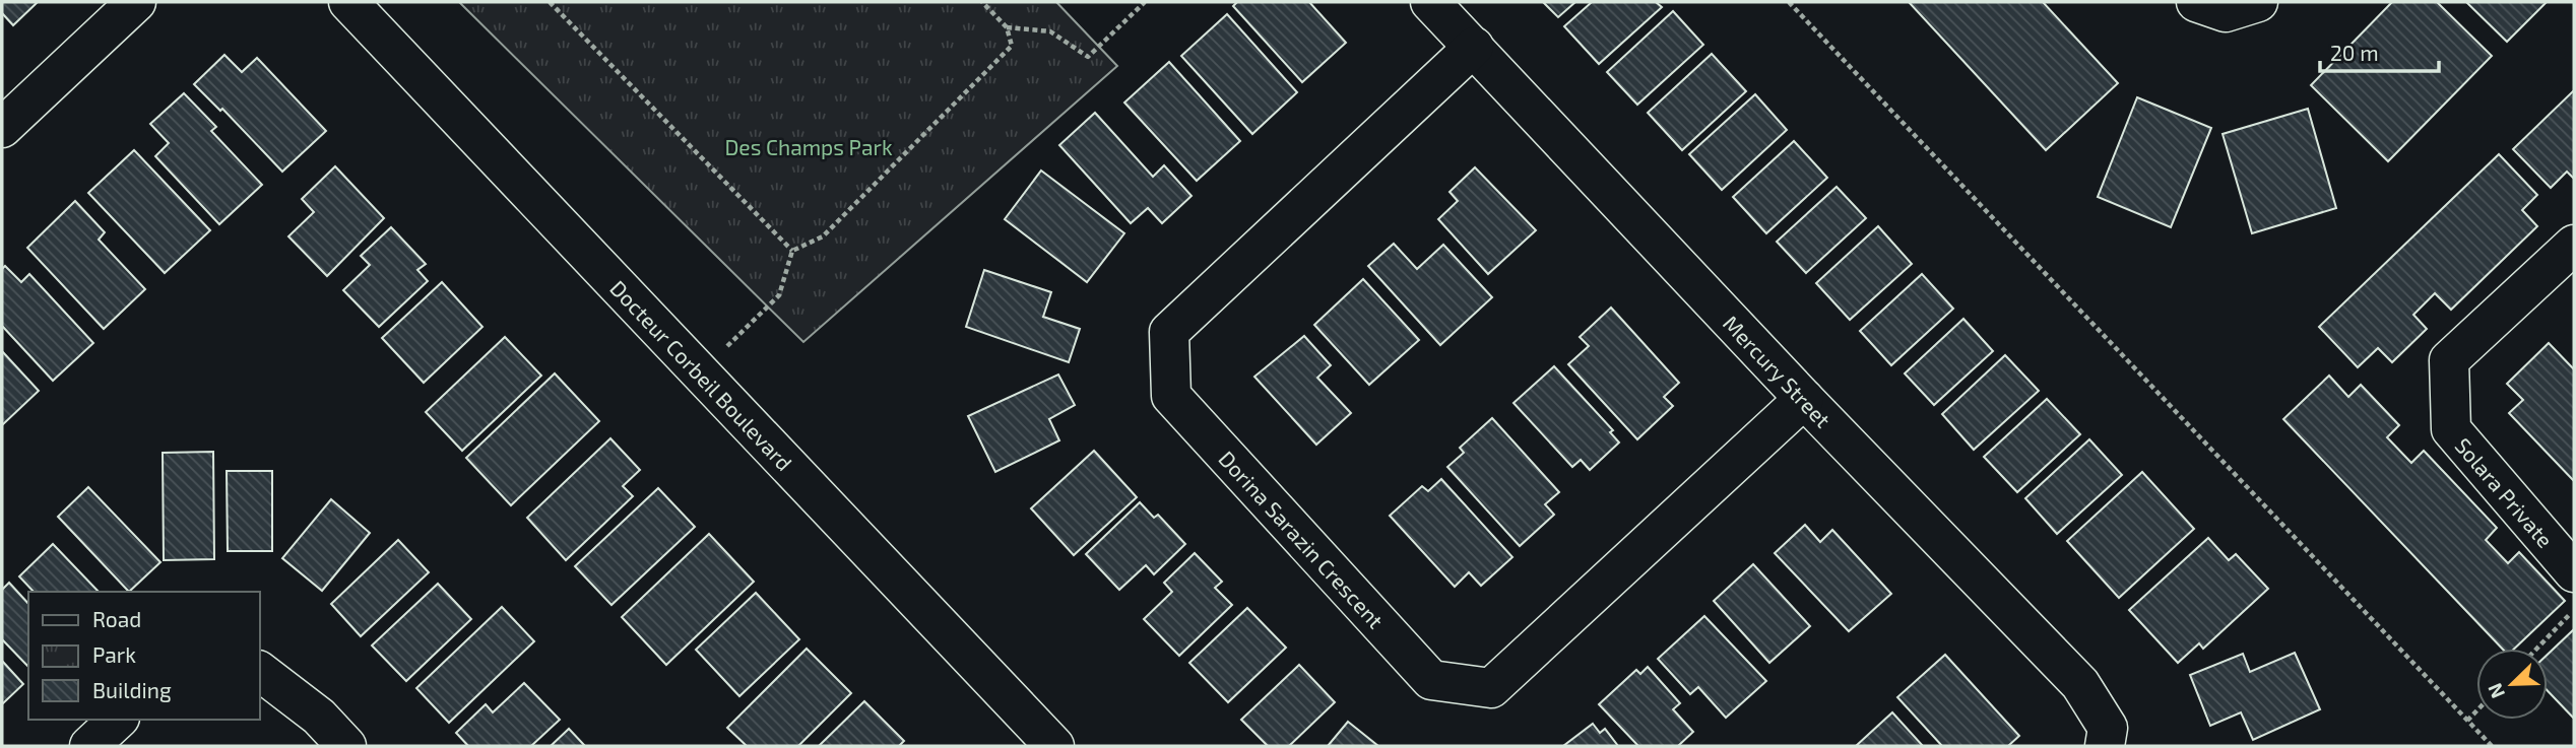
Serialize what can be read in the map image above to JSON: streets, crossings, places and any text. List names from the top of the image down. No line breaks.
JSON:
{"streets":{"street":["Mercury Street","Docteur Corbeil Boulevard","Solara Private","Dorina Sarazin Crescent"]},"crossings":[["Mercury Street","Dorina Sarazin Crescent"]],"parks":["Des Champs Park"],"legend":["Road","Park","Building"],"scale_bar":"20 m","north":"bottom left"}
